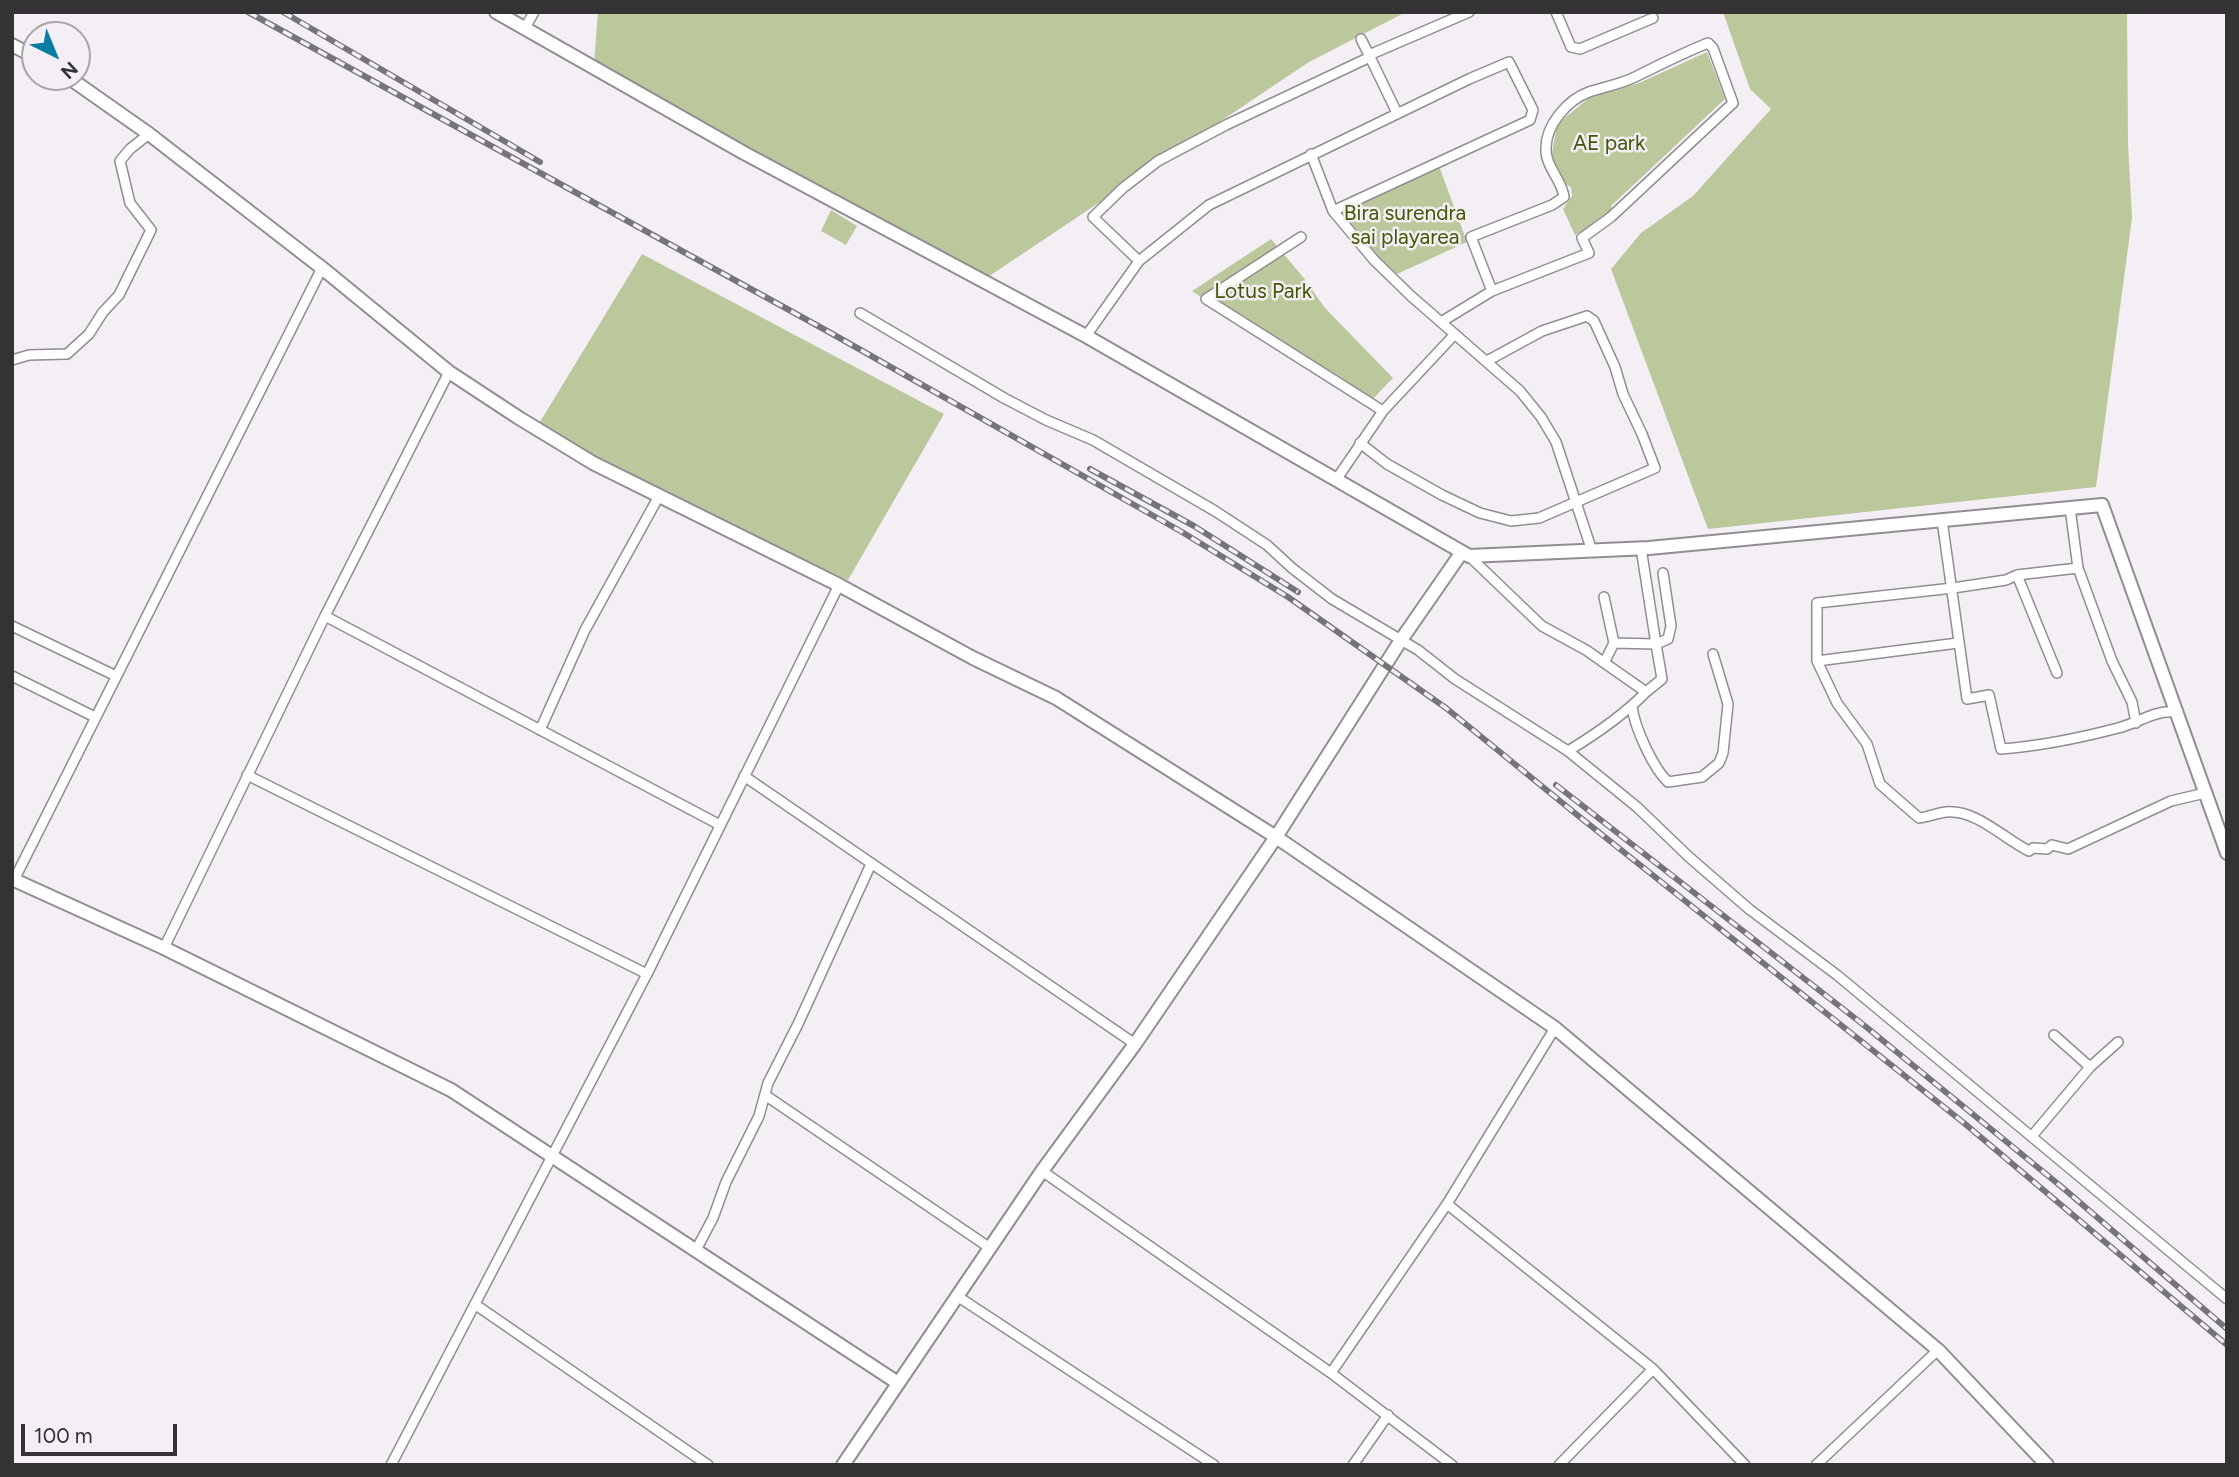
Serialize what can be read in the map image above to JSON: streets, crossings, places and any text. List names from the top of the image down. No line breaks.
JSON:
{"parks":["AE park","Bira surendra sai playarea","Lotus Park"],"scale_bar":"100 m","north":"bottom right"}
